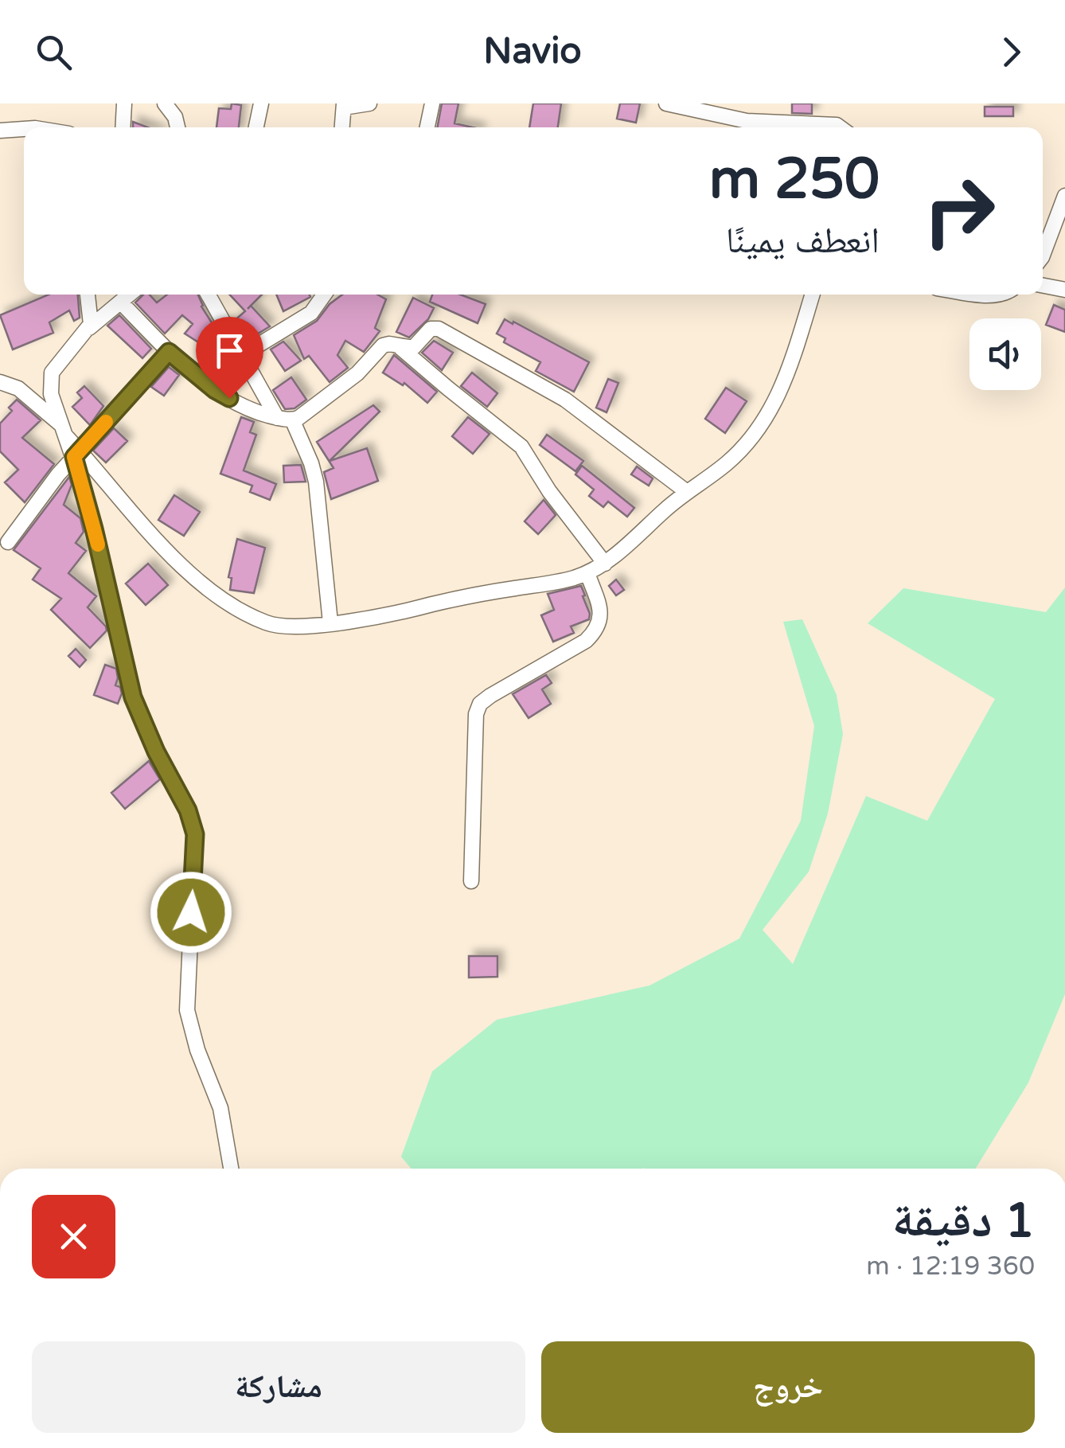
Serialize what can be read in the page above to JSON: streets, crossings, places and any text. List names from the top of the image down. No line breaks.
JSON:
{"page":{"header":"Navio","turn":["250 m","انعطف يمينًا"],"heading":["1 دقيقة","360 m · 12:19"],"buttons":["خروج","مشاركة"]}}
